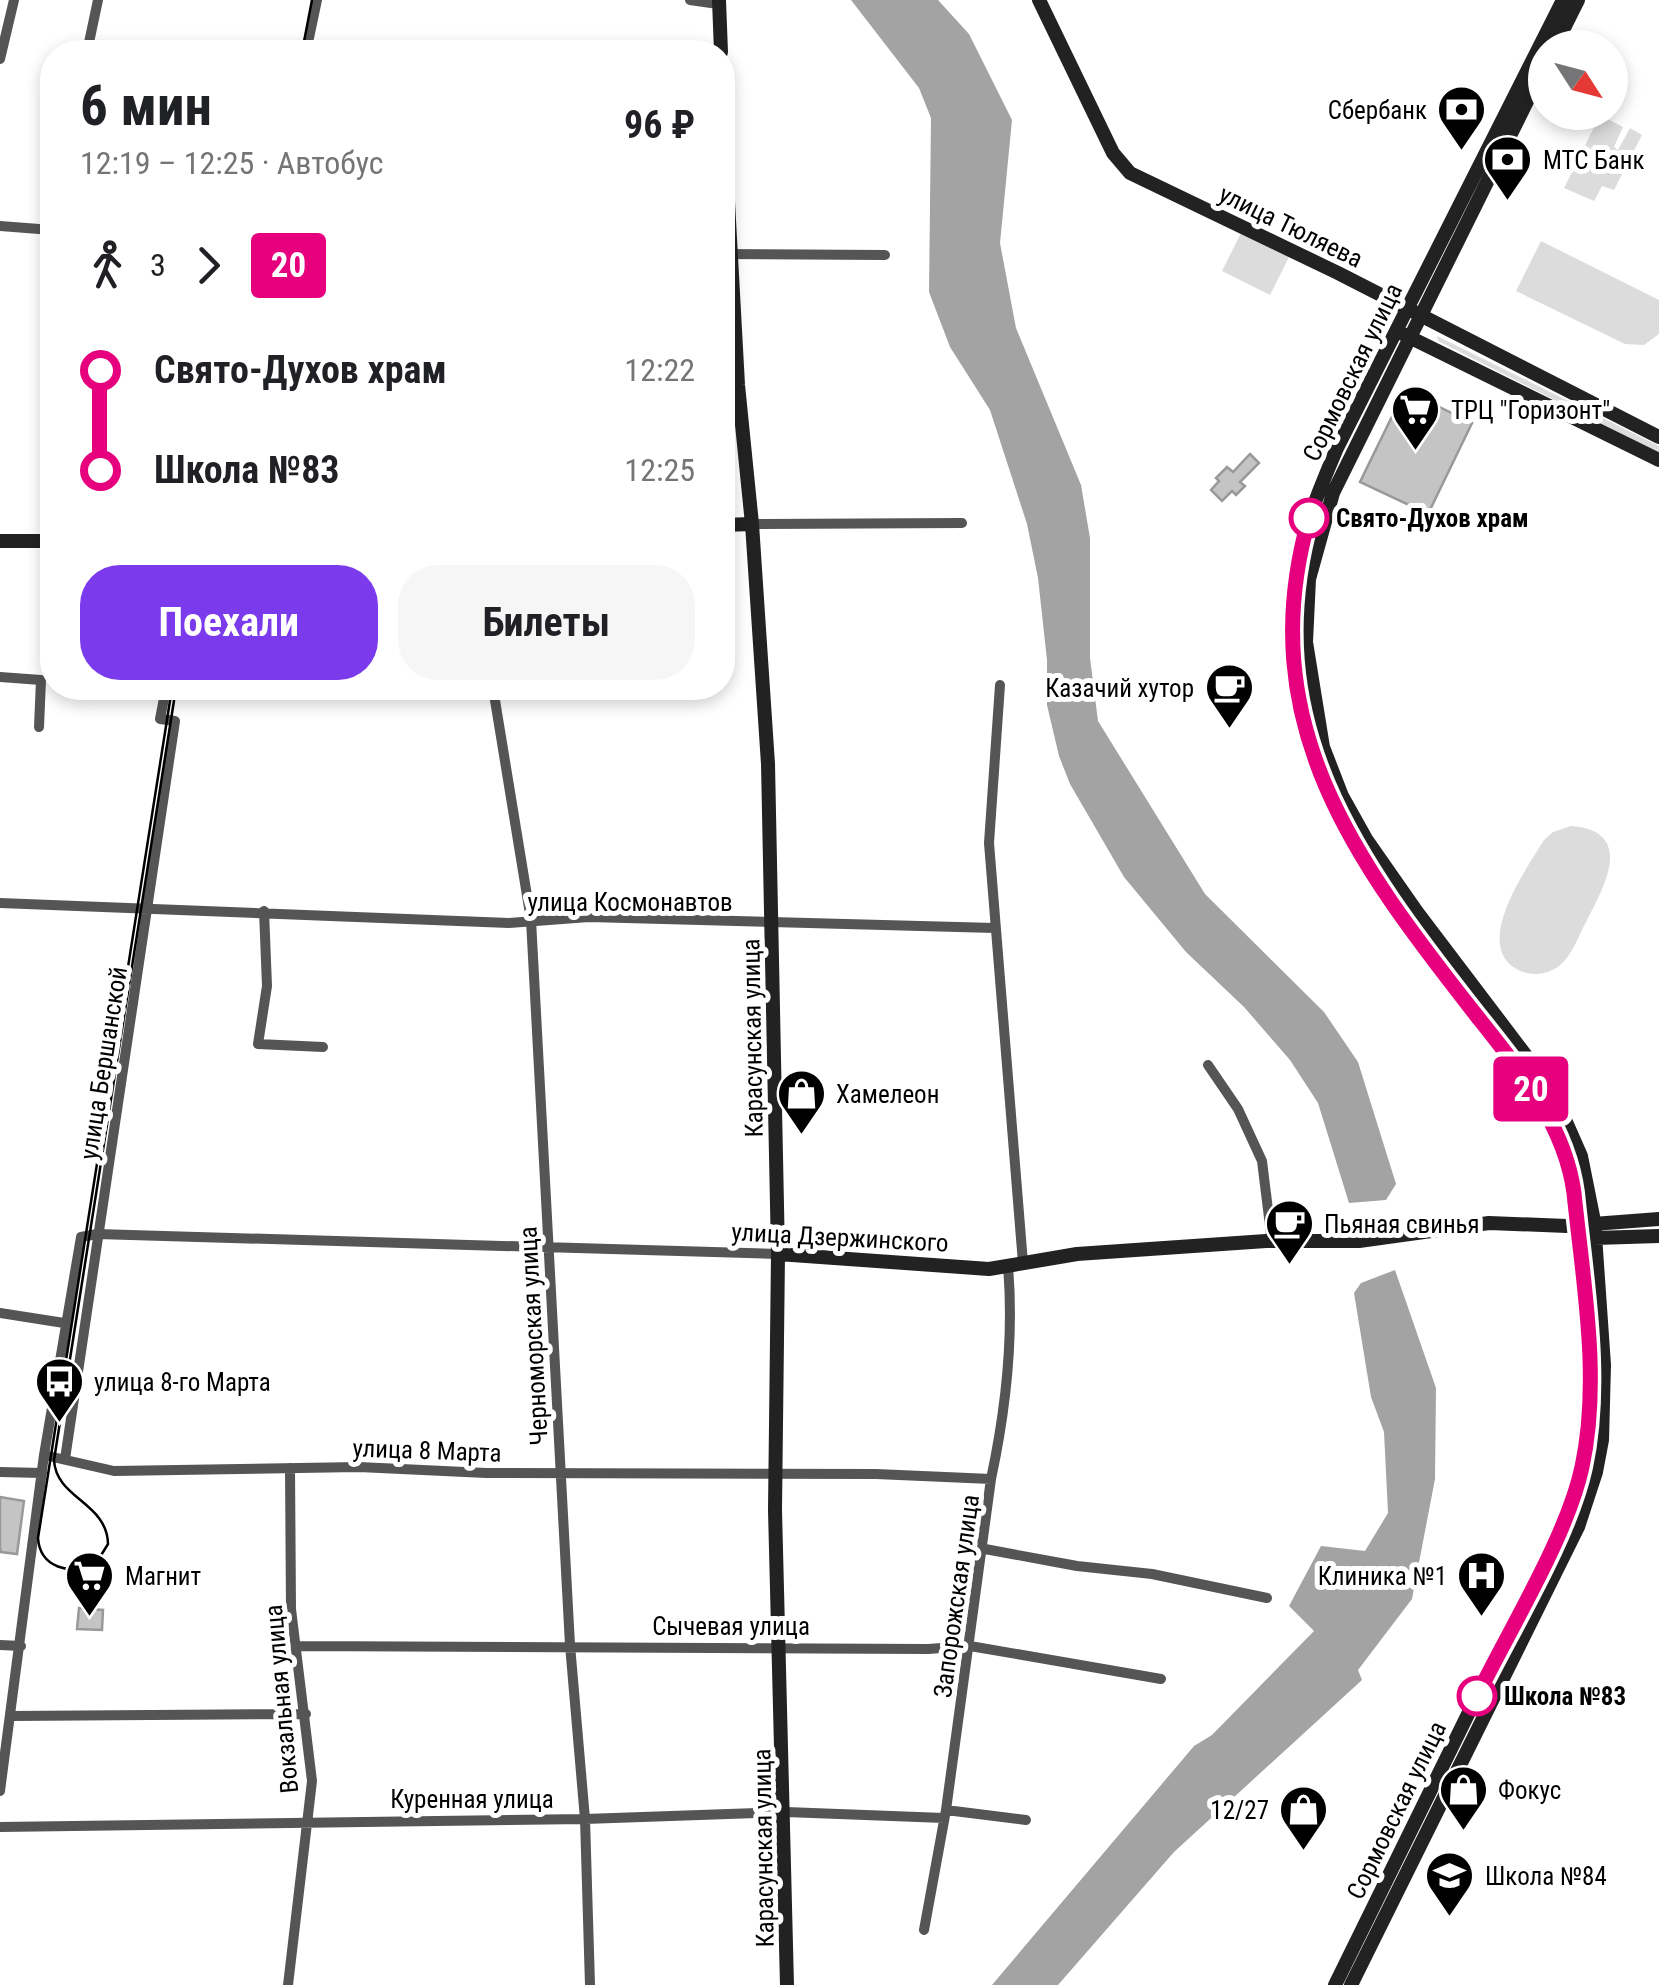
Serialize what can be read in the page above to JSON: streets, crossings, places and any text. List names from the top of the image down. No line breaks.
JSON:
{"streets":{"main road":["улица Тюляева","Сормовская улица","Карасунская улица","улица Дзержинского"],"street":["улица Космонавтов","улица Бершанской","Черноморская улица","улица 8 Марта","Запорожская улица","Сычевая улица","Вокзальная улица","Куренная улица"]},"crossings":[["улица Тюляева","Сормовская улица"],["Сормовская улица","улица Дзержинского"],["улица Космонавтов","Карасунская улица"],["улица Космонавтов","улица Бершанской"],["улица Космонавтов","Черноморская улица"],["улица Космонавтов","Запорожская улица"],["Карасунская улица","улица Дзержинского"],["Карасунская улица","улица 8 Марта"],["Карасунская улица","Сычевая улица"],["Карасунская улица","Куренная улица"],["улица Бершанской","улица Дзержинского"],["улица Бершанской","улица 8 Марта"],["улица Дзержинского","Черноморская улица"],["улица Дзержинского","Запорожская улица"],["Черноморская улица","улица 8 Марта"],["Черноморская улица","Сычевая улица"],["Черноморская улица","Куренная улица"],["улица 8 Марта","Запорожская улица"],["улица 8 Марта","Вокзальная улица"],["Запорожская улица","Сычевая улица"],["Запорожская улица","Куренная улица"],["Сычевая улица","Вокзальная улица"],["Вокзальная улица","Куренная улица"]],"places":{"bank":["Сбербанк","МТС Банк"],"supermarket":["ТРЦ \"Горизонт\"","Магнит"],"other":["Свято-Духов храм","Школа №83"],"cafe":["Казачий хутор","Пьяная свинья"],"shop":["Хамелеон","Фокус","12/27"],"bus stop":["улица 8-го Марта"],"hospital":["Клиника №1"],"school or university":["Школа №84"]},"lines":["bus line 20"],"north":"bottom right","page":{"on_map":"20","heading":["6 мин","12:19 – 12:25 · Автобус","96 ₽"],"legs":["3","20"],"list":[{"name":"Свято-Духов храм","value":"12:22"},{"name":"Школа №83","value":"12:25"}],"buttons":["Поехали","Билеты"]}}
